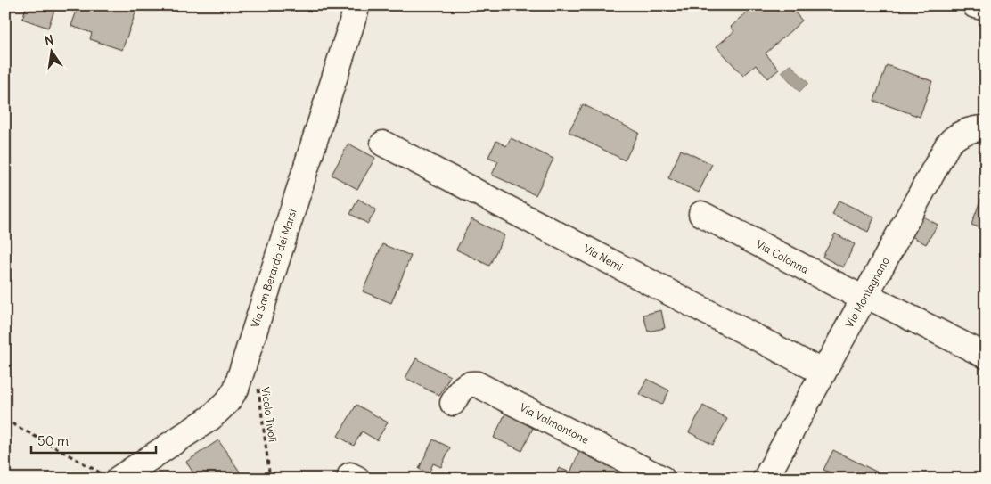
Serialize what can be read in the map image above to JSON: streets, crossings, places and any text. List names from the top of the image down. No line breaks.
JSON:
{"streets":{"street":["Via Colonna","Via Nemi","Via San Berardo dei Marsi","Via Montagnano","Via Valmontone"],"path":["Vicolo Tivoli"]},"crossings":[["Via Colonna","Via Montagnano"],["Via Nemi","Via Montagnano"]],"scale_bar":"50 m","north":"top"}
